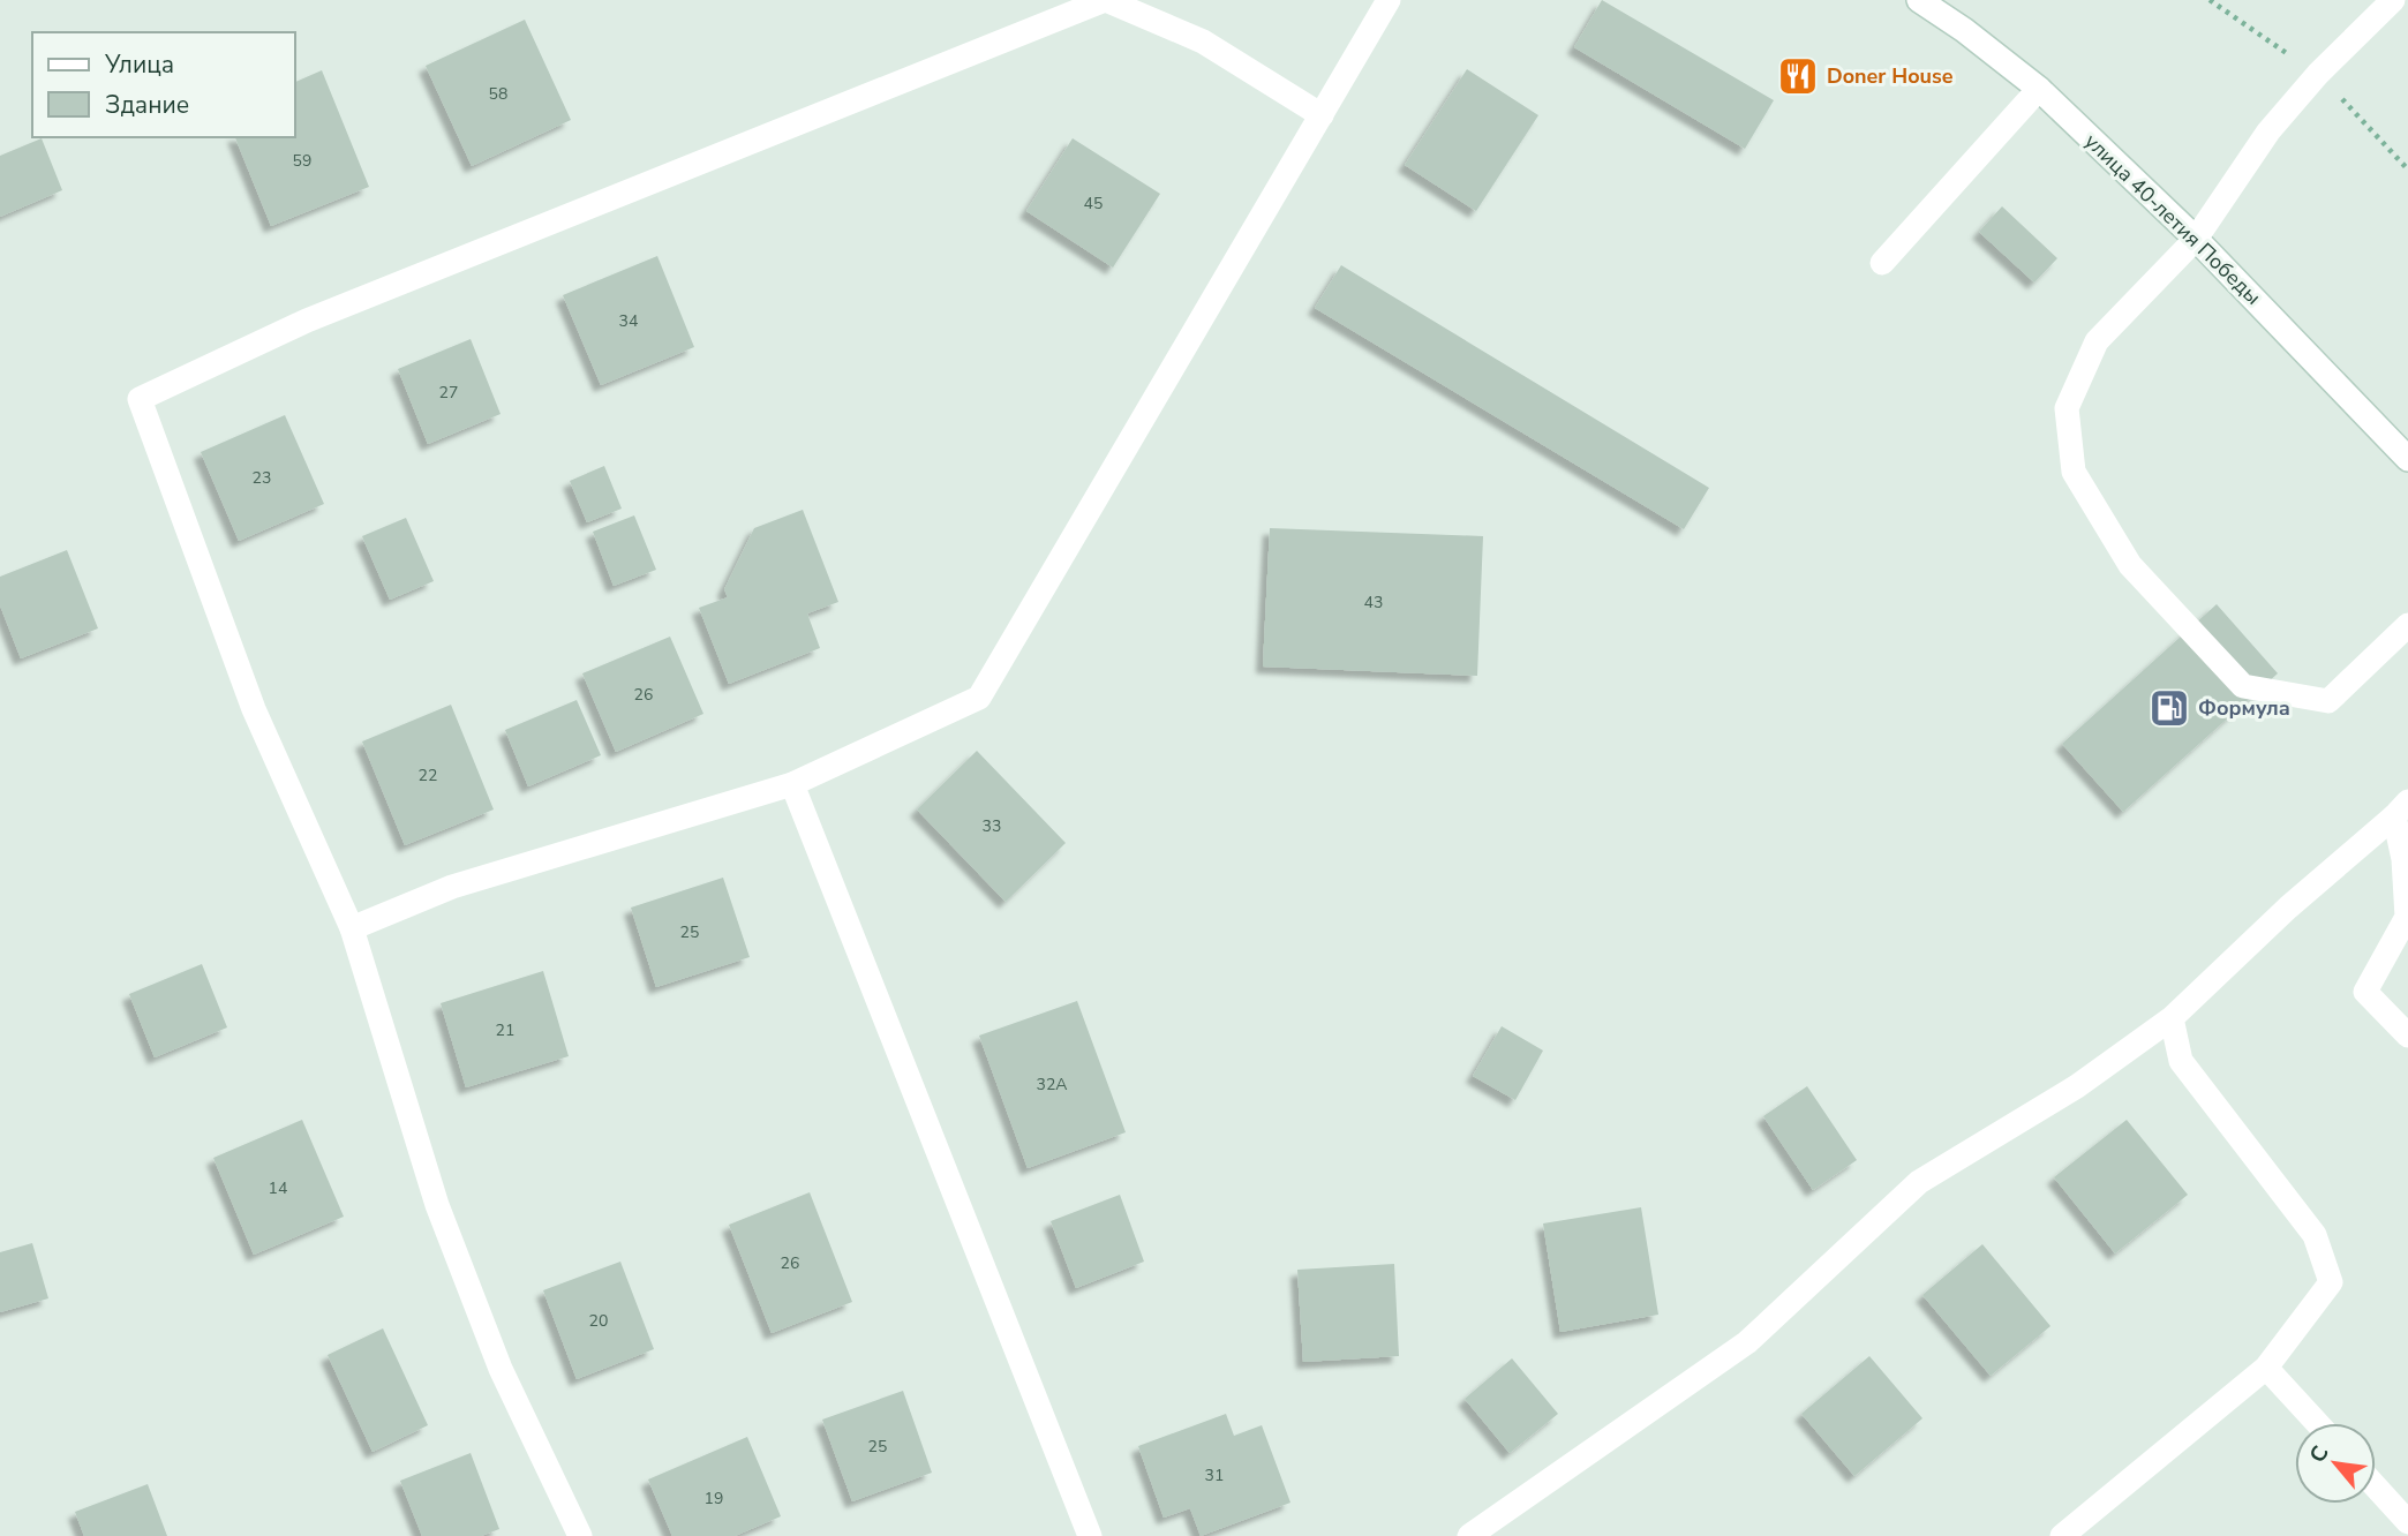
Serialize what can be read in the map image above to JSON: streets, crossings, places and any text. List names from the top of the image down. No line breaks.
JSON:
{"streets":{"street":["улица 40-летия Победы"]},"places":{"restaurant":["Doner House"],"fuel station":["Формула"]},"house_numbers":["58","59","45","34","27","23","43","26","22","33","25","21","32А","14","26","20","25","31","19"],"legend":["Улица","Здание"],"north":"top left"}
